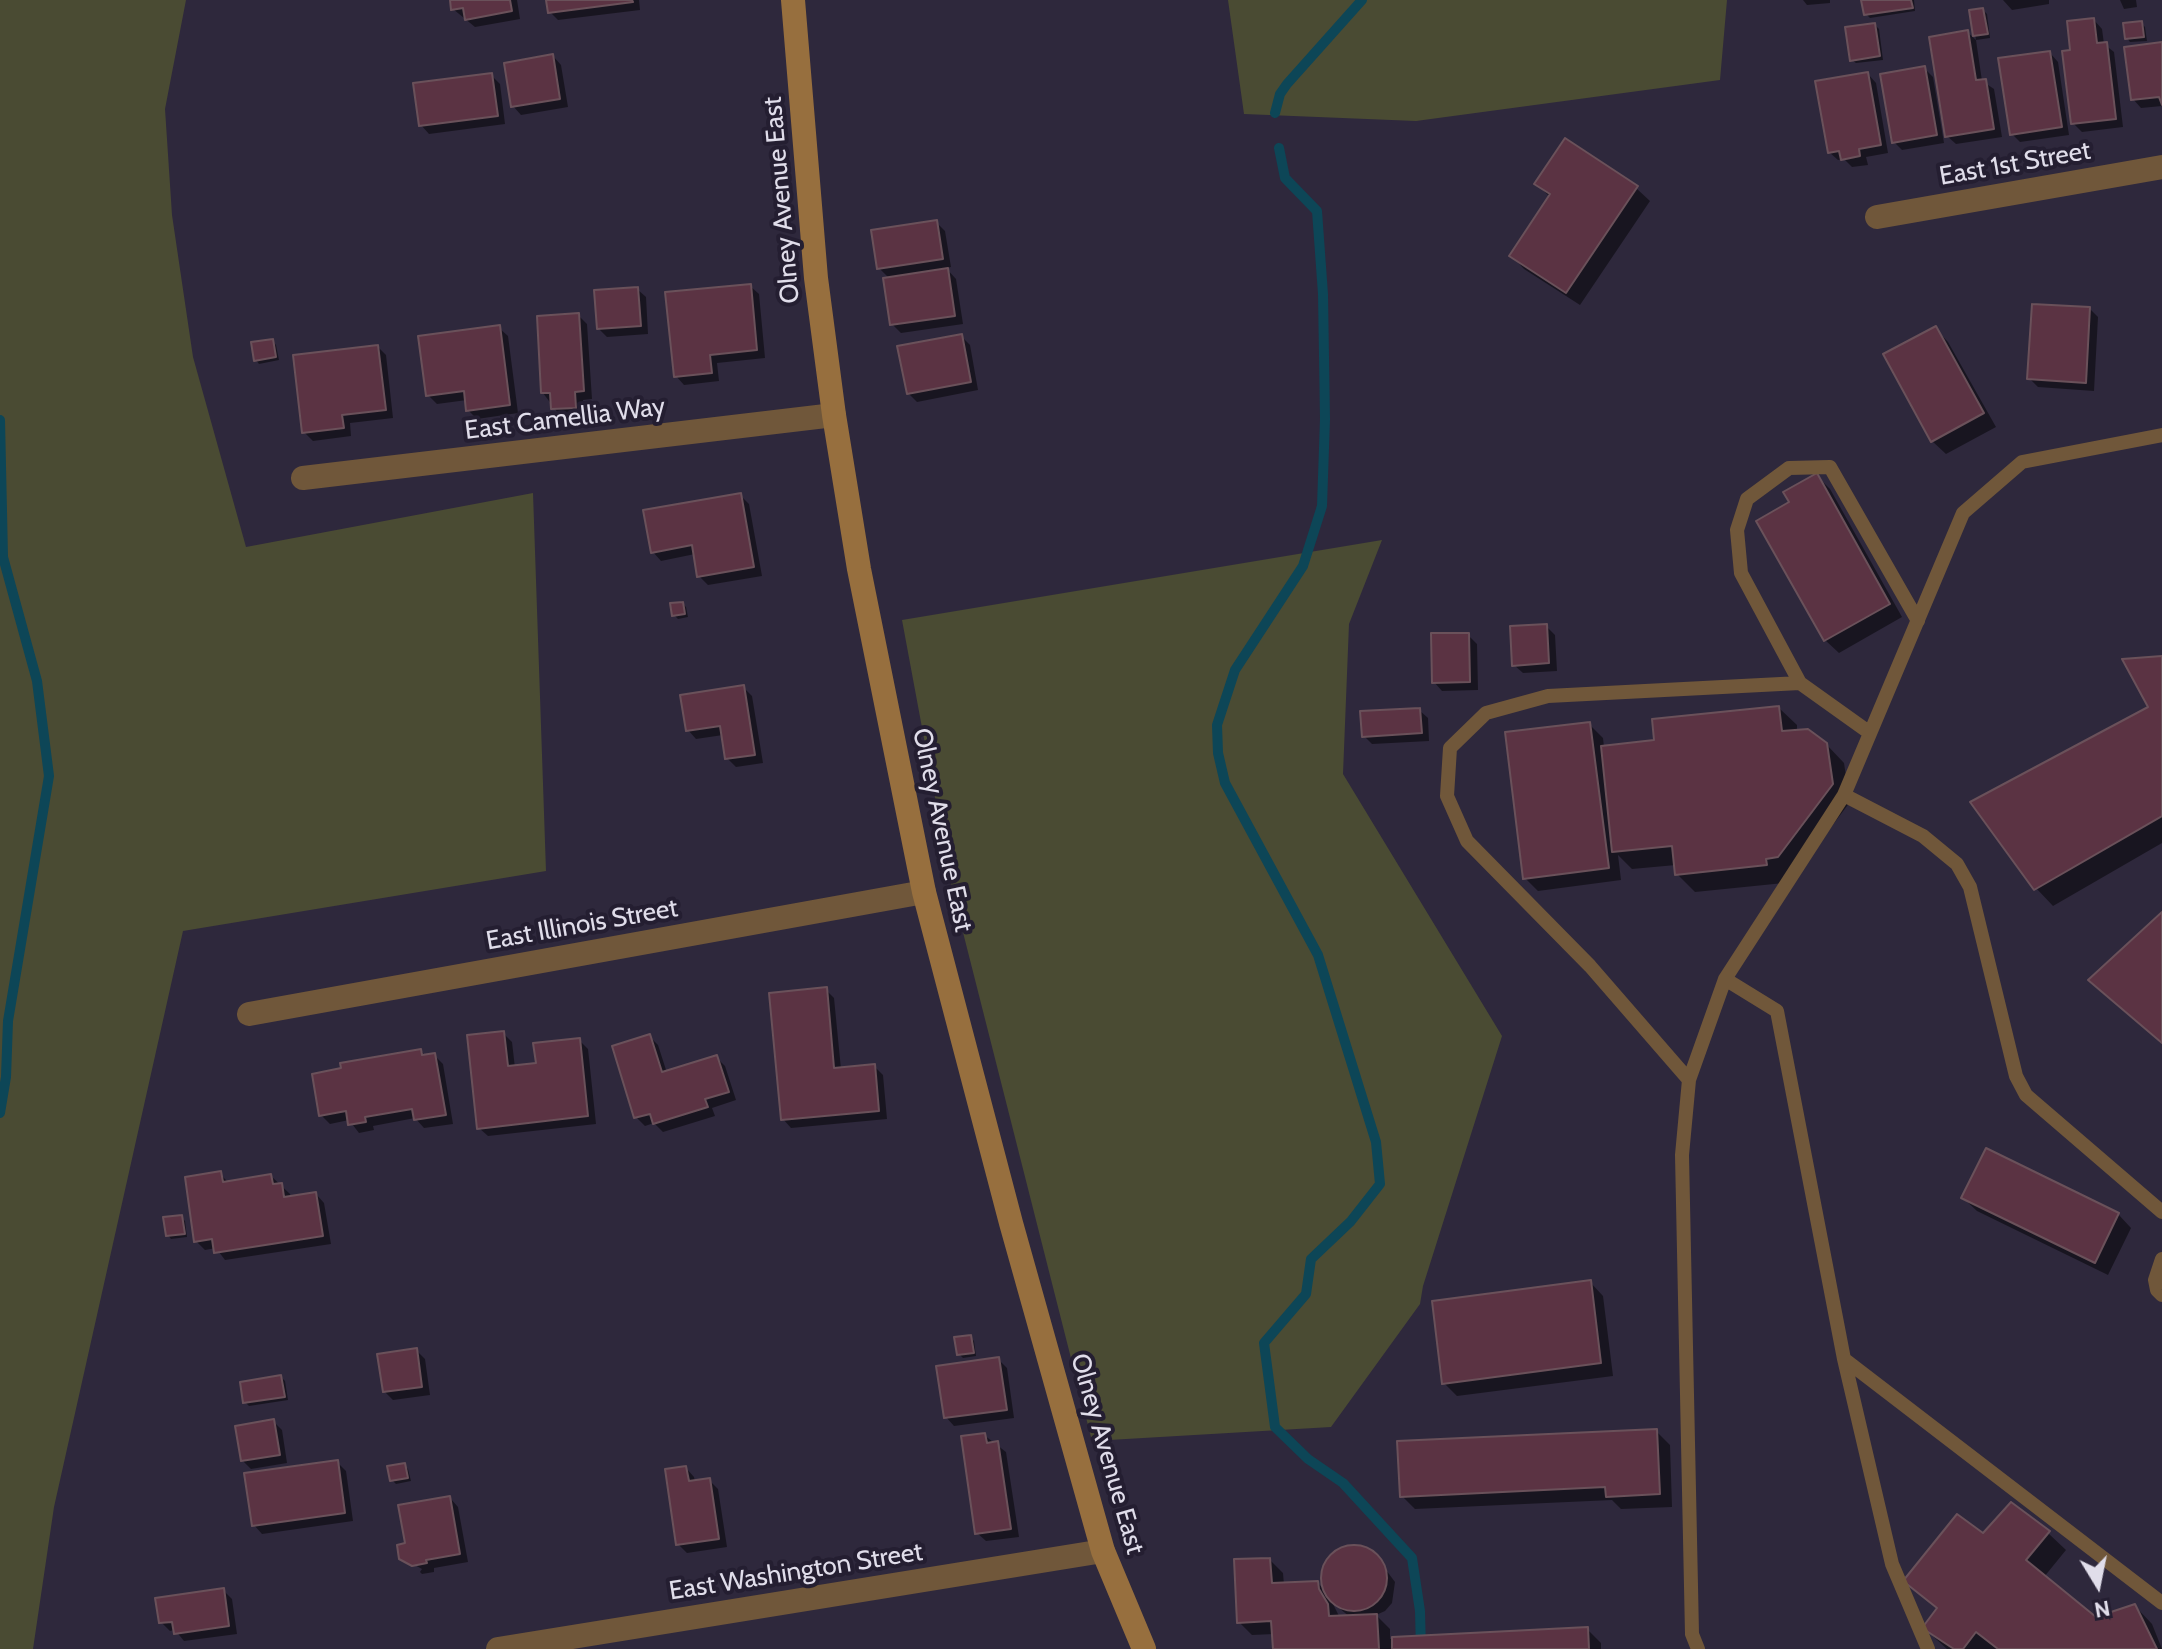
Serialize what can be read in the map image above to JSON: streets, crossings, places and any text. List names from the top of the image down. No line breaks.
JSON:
{"streets":{"main road":["Olney Avenue East"],"street":["East 1st Street","East Camellia Way","East Illinois Street","East Washington Street"]},"crossings":[["Olney Avenue East","East Camellia Way"],["Olney Avenue East","East Illinois Street"],["Olney Avenue East","East Washington Street"]],"north":"bottom"}
